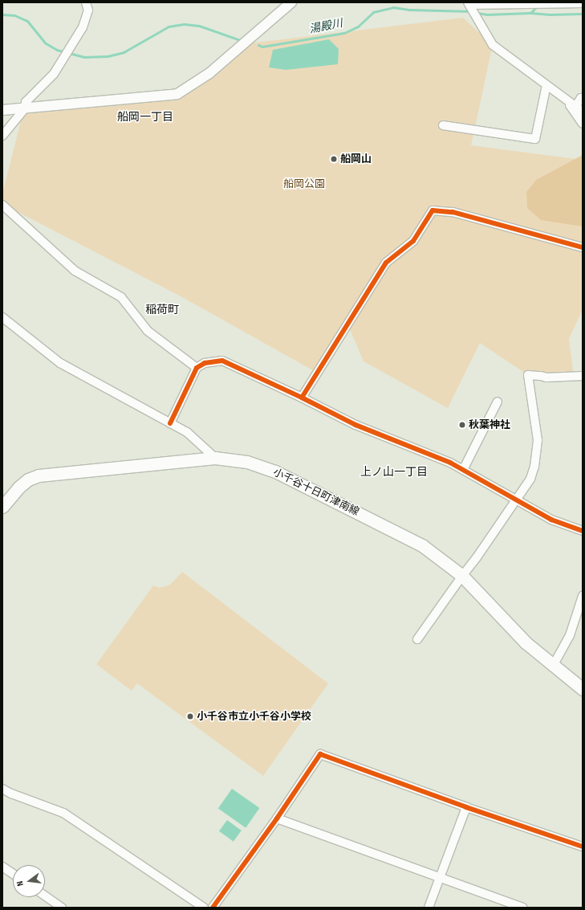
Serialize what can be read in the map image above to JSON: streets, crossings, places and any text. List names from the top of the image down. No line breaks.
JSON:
{"streets":{"main road":["小千谷十日町津南線"]},"districts":["船岡一丁目","稲荷町","上ノ山一丁目"],"water":["湯殿川"],"parks":["船岡公園"],"places":["船岡山","秋葉神社","小千谷市立小千谷小学校"],"north":"left"}
